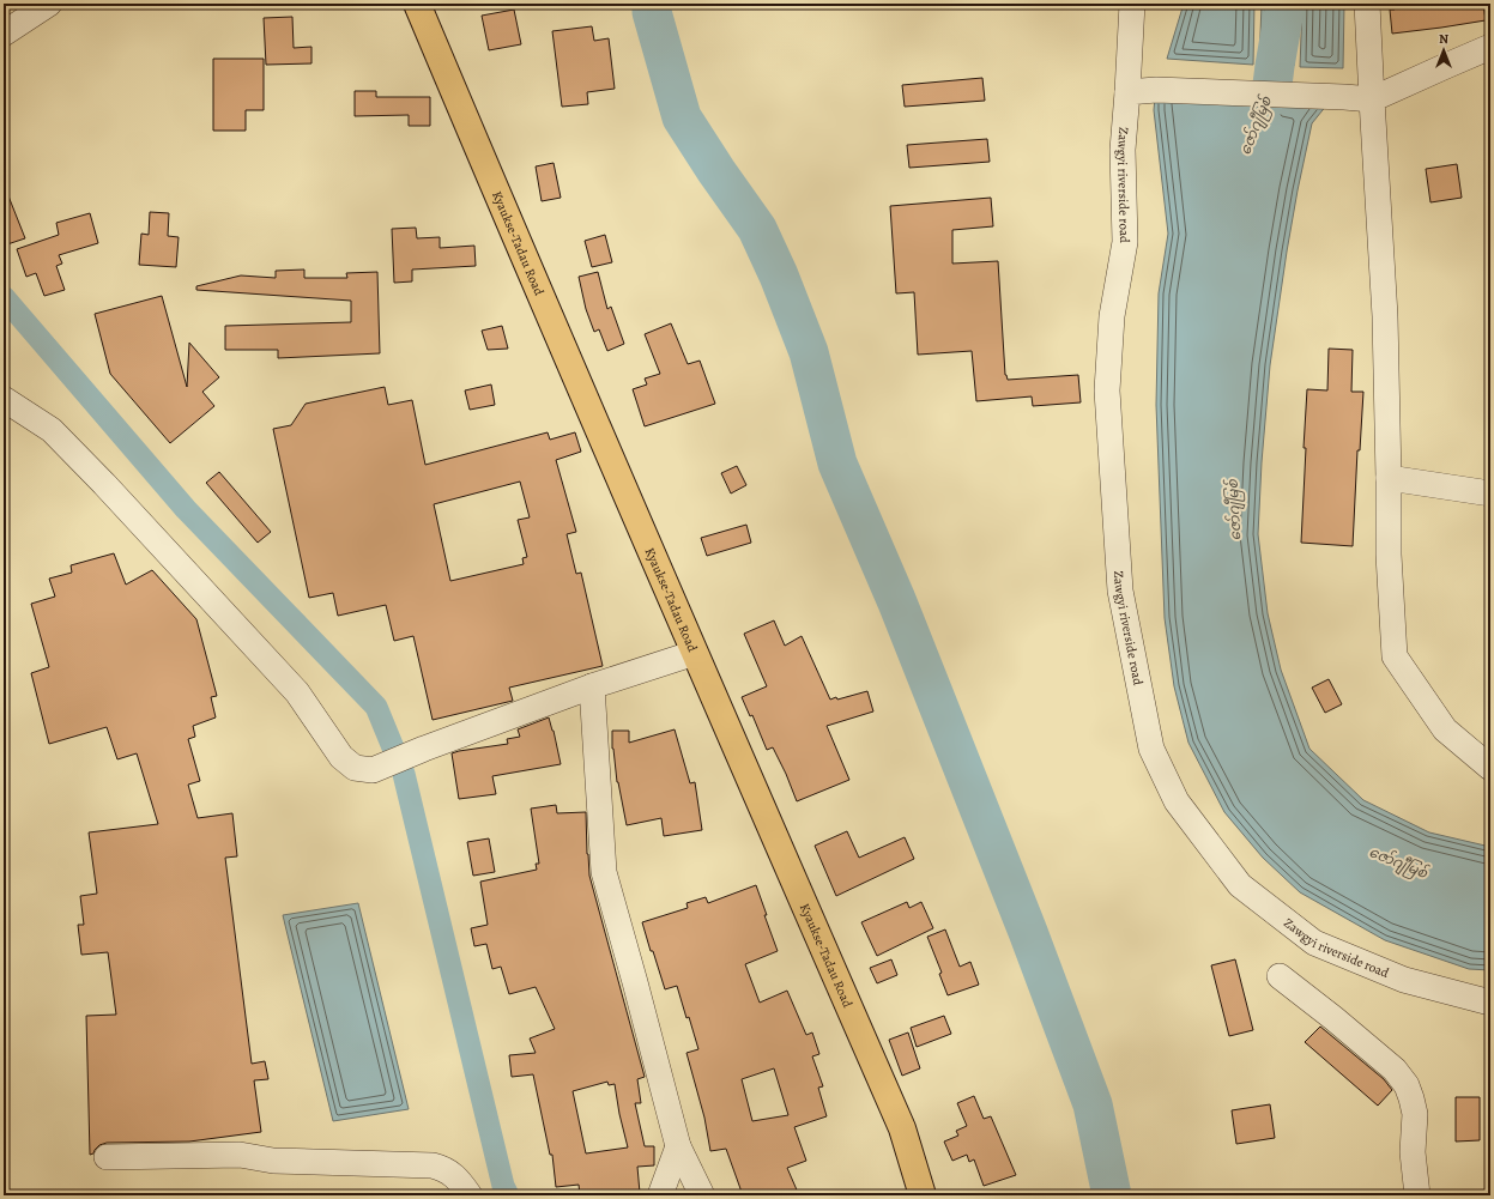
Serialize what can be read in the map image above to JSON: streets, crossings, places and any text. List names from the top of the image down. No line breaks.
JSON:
{"streets":{"main road":["Kyaukse-Tadau Road"],"street":["Zawgyi riverside road"]},"water":["ဇော်ဂျီမြစ်"],"north":"top"}
